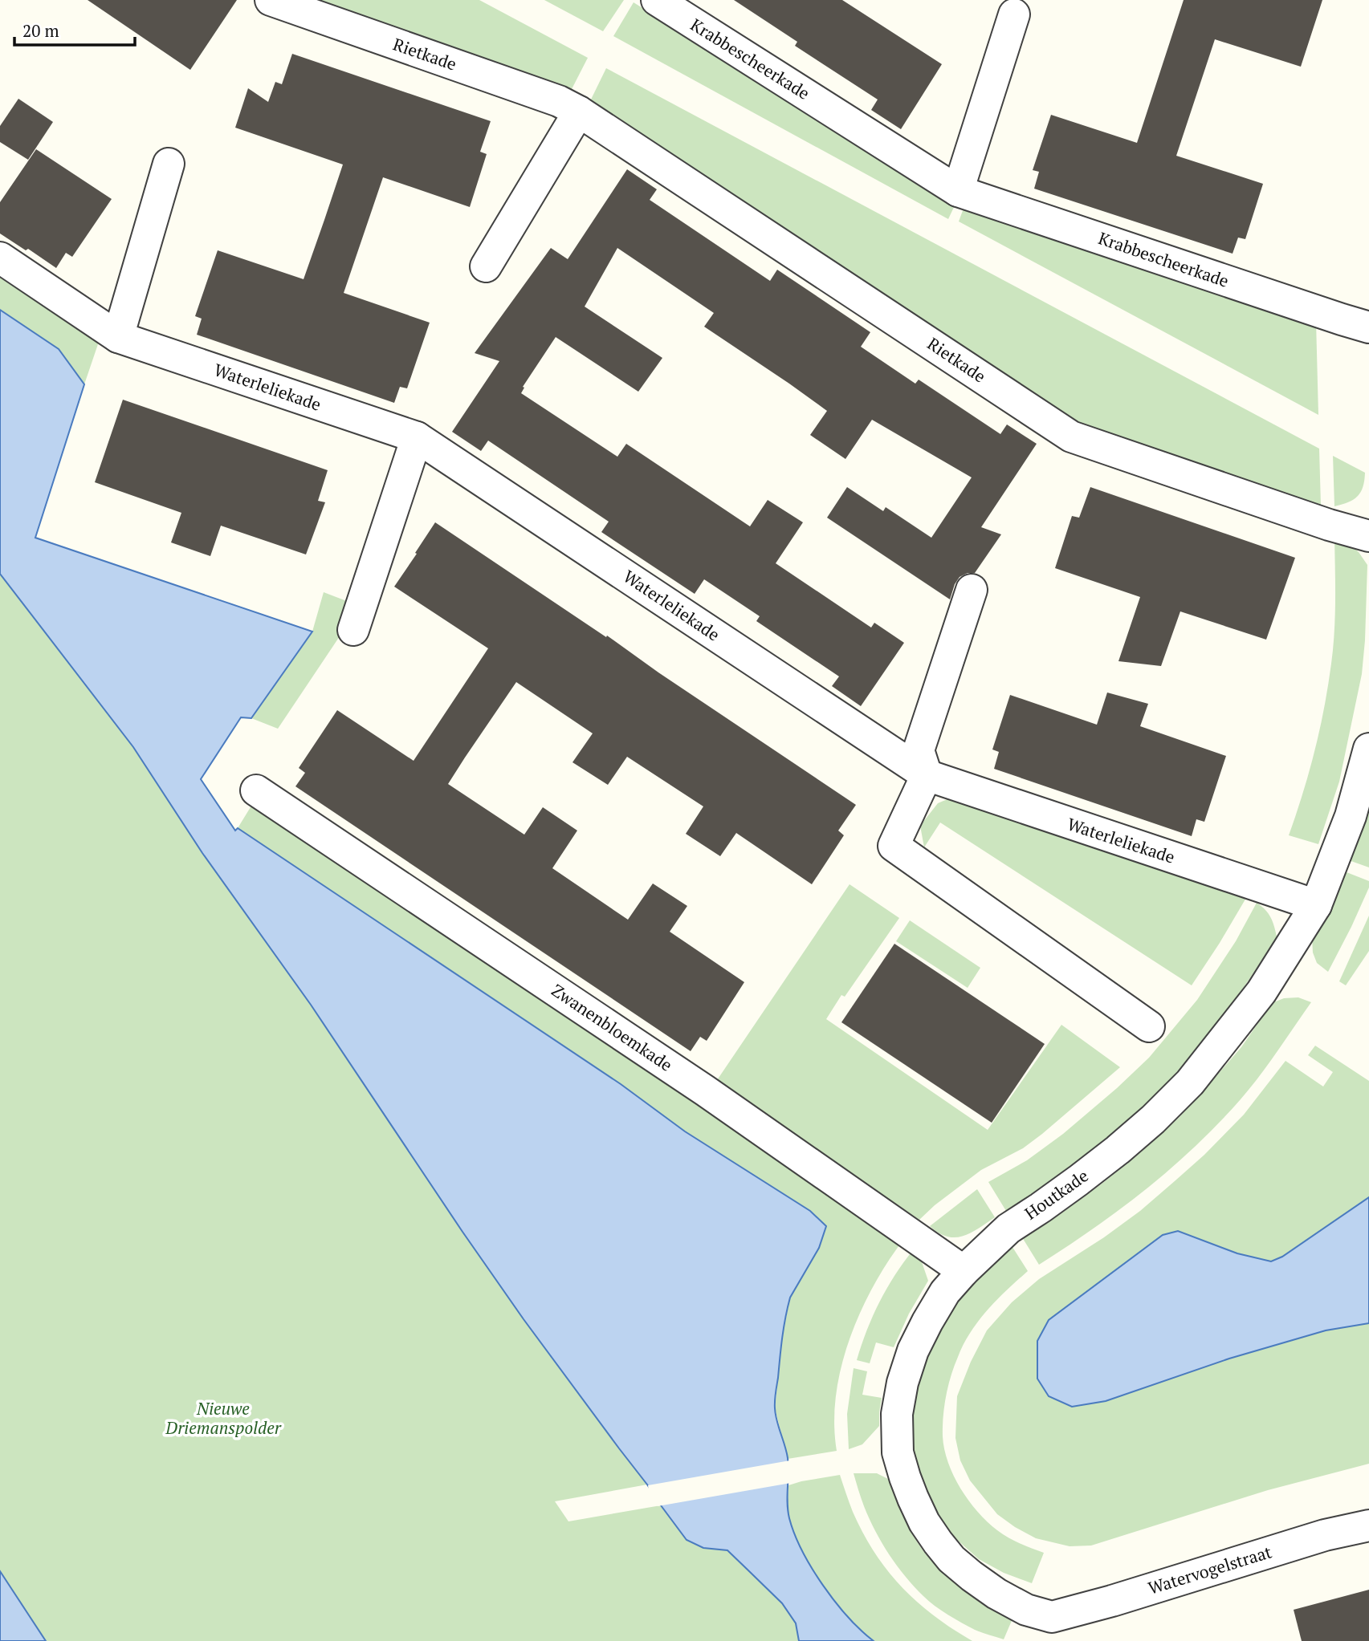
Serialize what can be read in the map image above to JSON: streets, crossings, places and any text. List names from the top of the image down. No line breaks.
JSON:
{"streets":{"street":["Rietkade","Krabbescheerkade","Waterleliekade","Zwanenbloemkade","Houtkade","Watervogelstraat"]},"crossings":[["Waterleliekade","Houtkade"],["Zwanenbloemkade","Houtkade"],["Houtkade","Watervogelstraat"]],"parks":["Nieuwe Driemanspolder"],"scale_bar":"20 m"}
